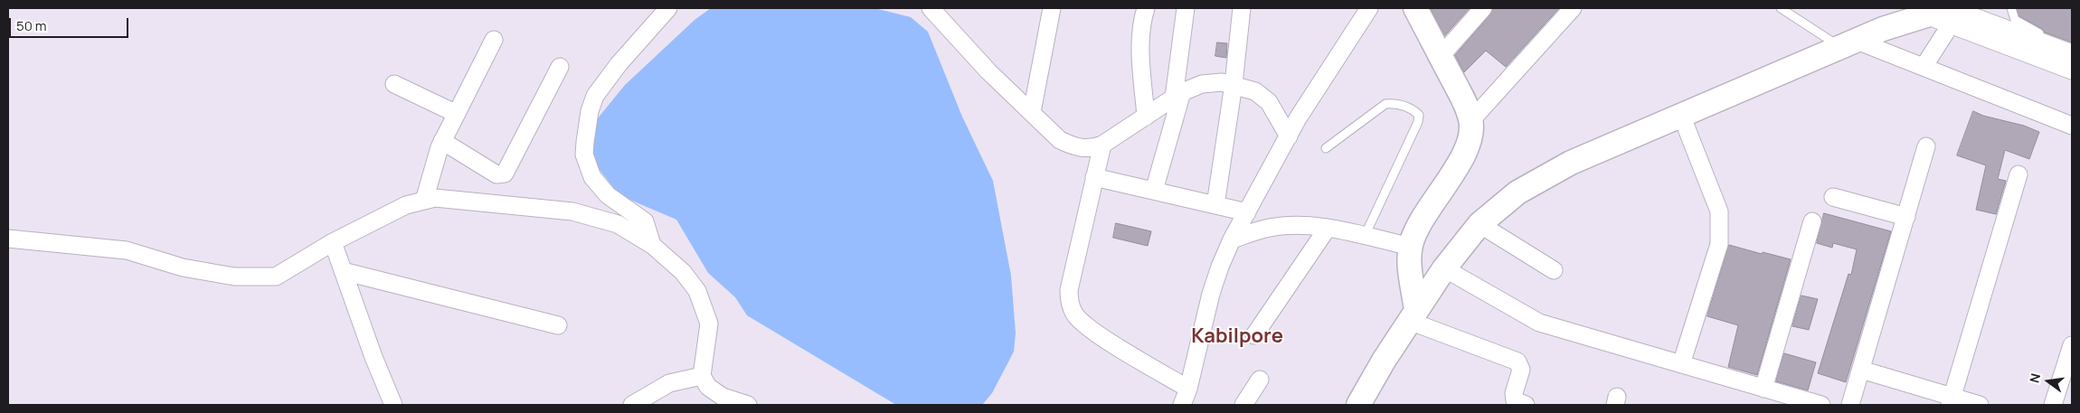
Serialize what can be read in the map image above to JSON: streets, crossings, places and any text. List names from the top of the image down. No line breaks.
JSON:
{"districts":["Kabilpore"],"scale_bar":"50 m","north":"left"}
